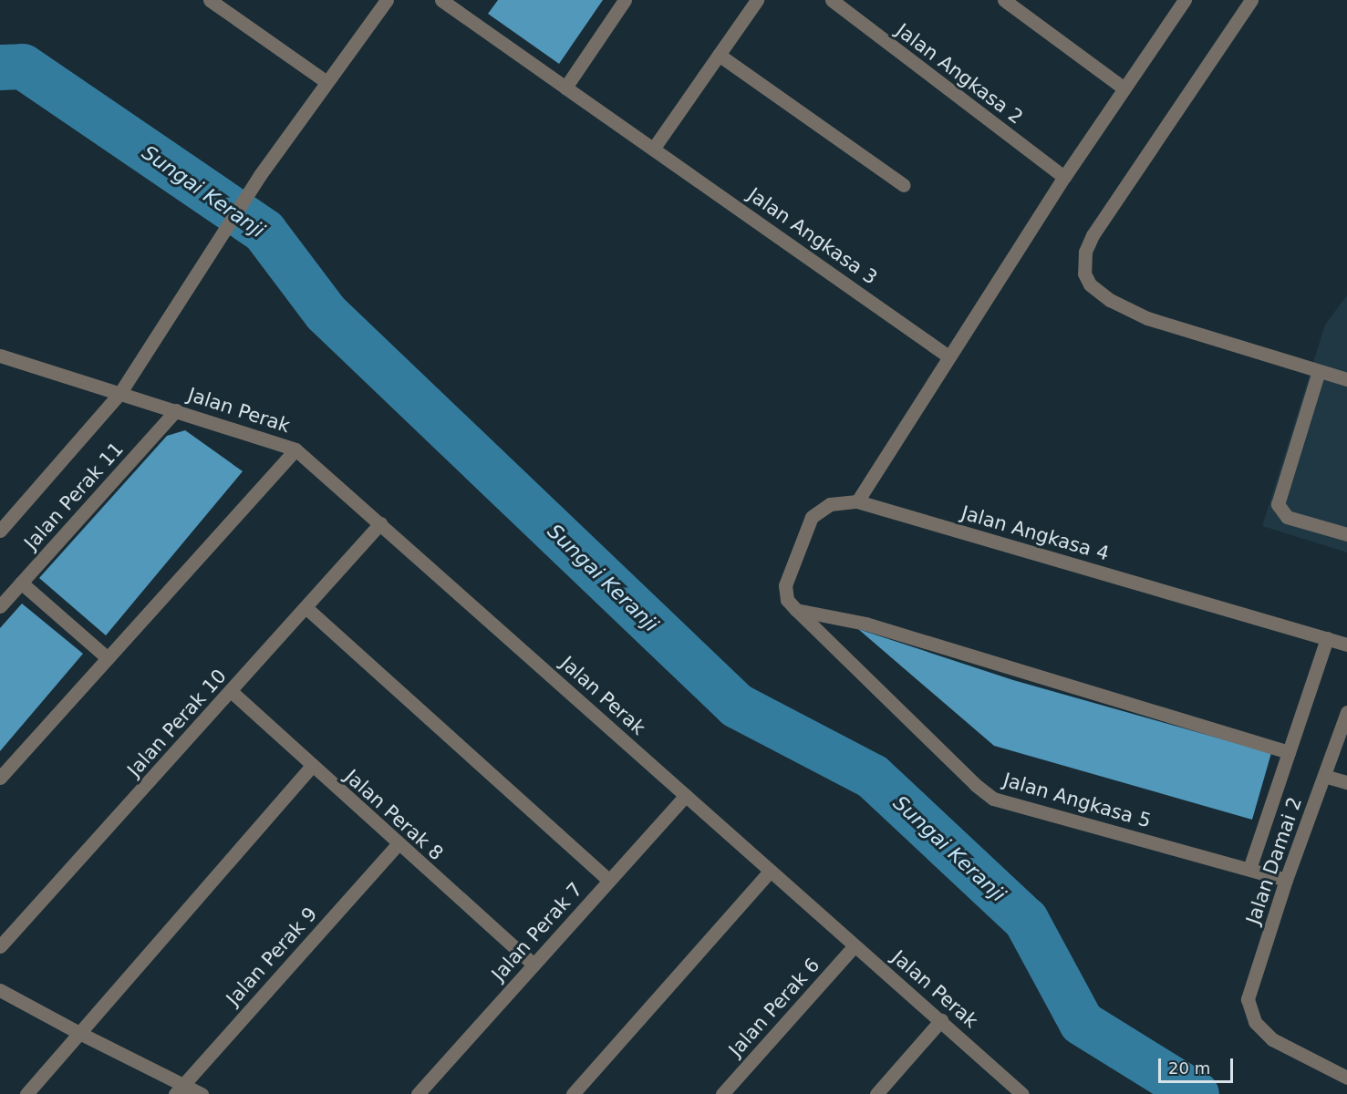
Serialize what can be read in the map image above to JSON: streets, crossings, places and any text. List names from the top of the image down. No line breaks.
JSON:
{"streets":{"street":["Jalan Angkasa 2","Jalan Angkasa 3","Jalan Perak","Jalan Perak 11","Jalan Angkasa 4","Jalan Perak 10","Jalan Angkasa 5","Jalan Perak 8","Jalan Damai 2","Jalan Perak 7","Jalan Perak 9","Jalan Perak 6"]},"crossings":[["Jalan Perak","Jalan Perak 11"],["Jalan Perak","Jalan Perak 10"],["Jalan Perak","Jalan Perak 7"],["Jalan Perak","Jalan Perak 6"],["Jalan Angkasa 4","Jalan Angkasa 5"],["Jalan Perak 10","Jalan Perak 8"],["Jalan Angkasa 5","Jalan Damai 2"],["Jalan Perak 8","Jalan Perak 7"],["Jalan Perak 8","Jalan Perak 9"]],"water":["Sungai Keranji"],"scale_bar":"20 m"}
